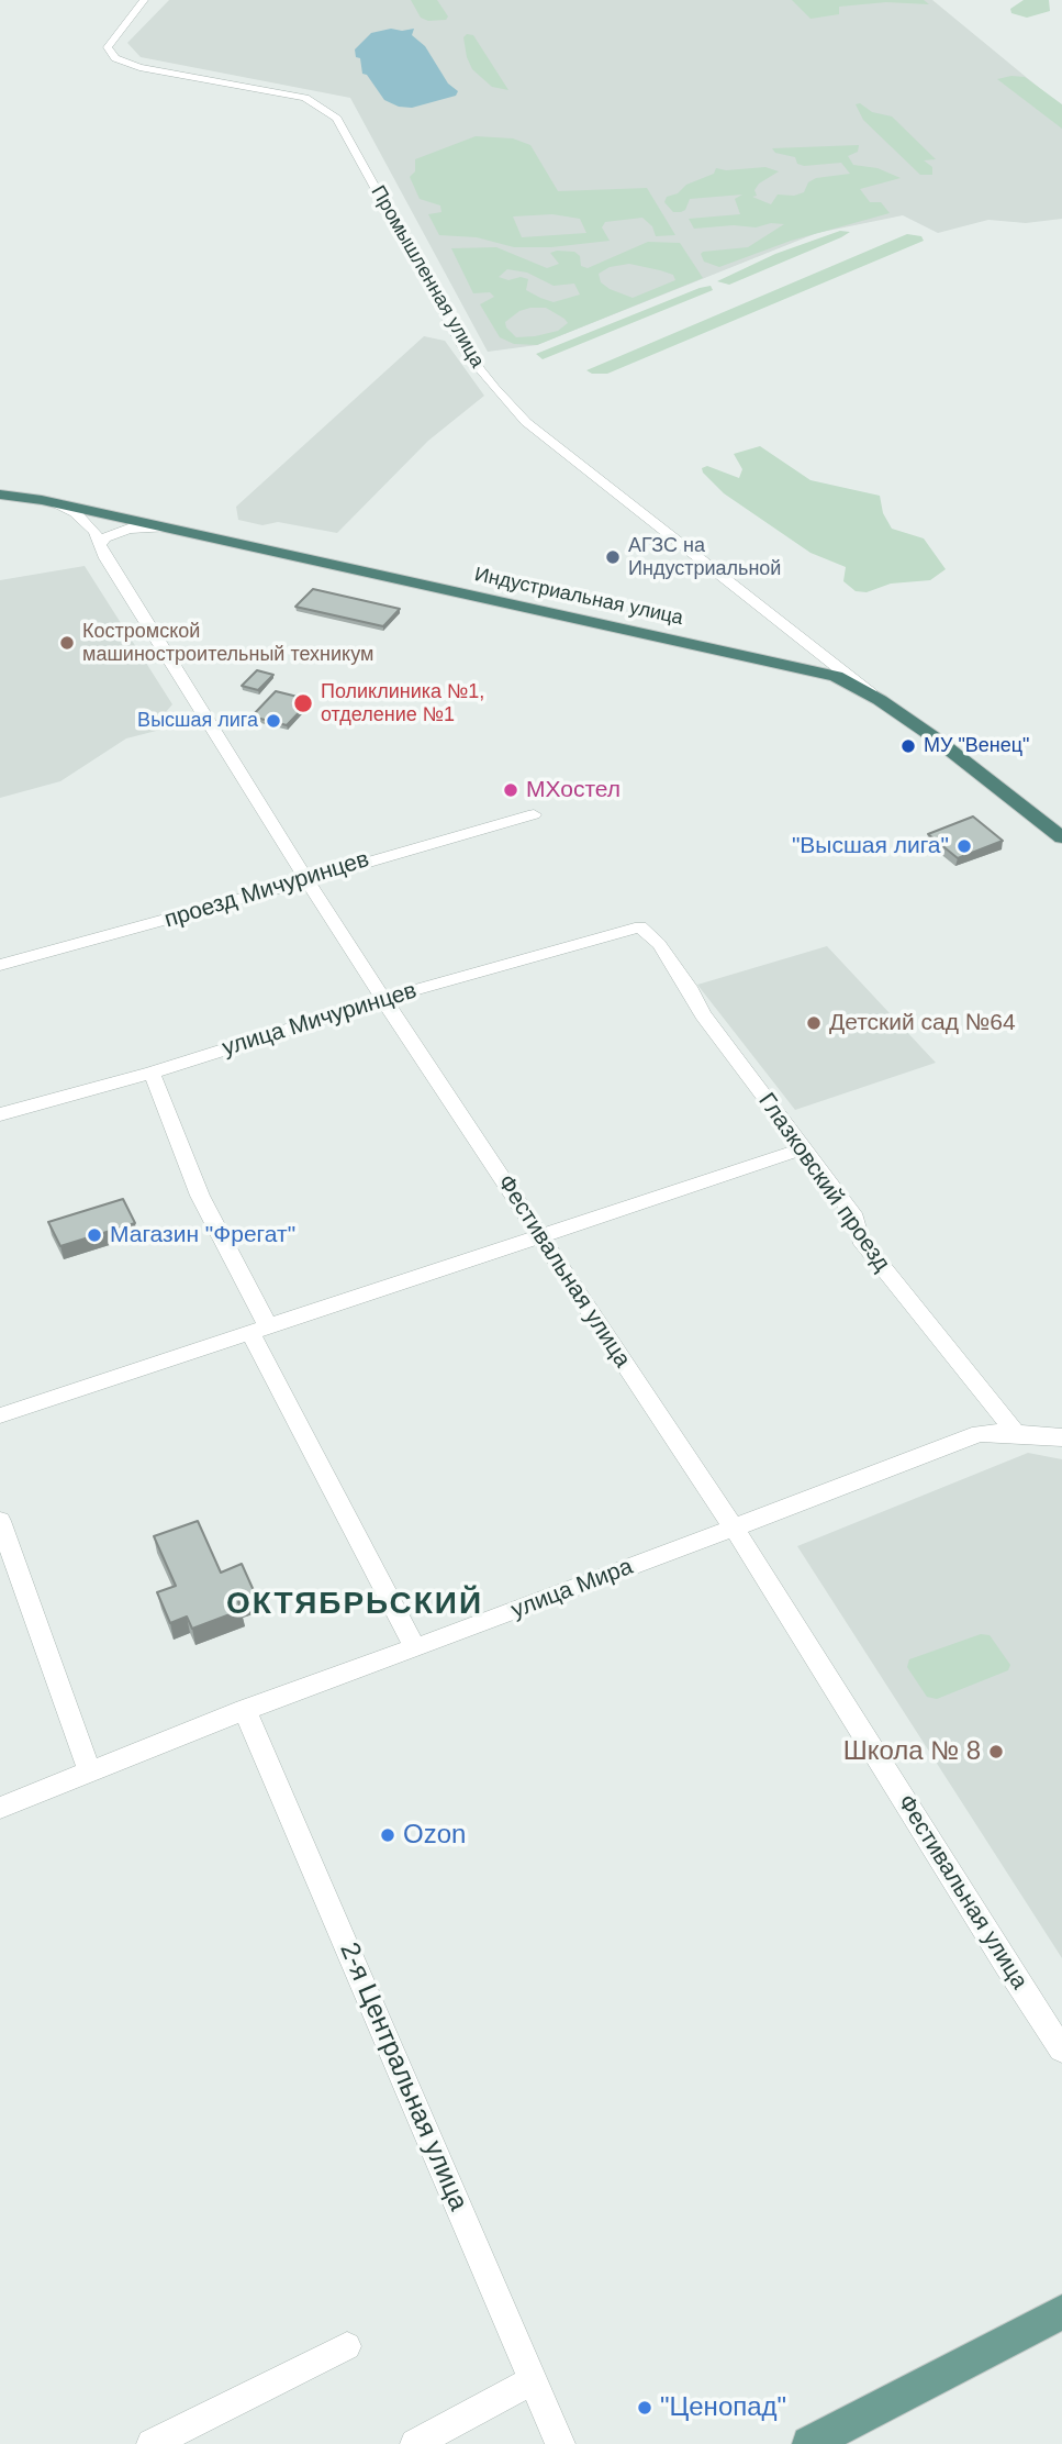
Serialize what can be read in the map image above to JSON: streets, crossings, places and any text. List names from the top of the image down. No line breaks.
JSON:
{"streets":{"highway":["Индустриальная улица"],"street":["Промышленная улица","проезд Мичуринцев","улица Мичуринцев","Глазковский проезд","Фестивальная улица","улица Мира","2-я Центральная улица"]},"crossings":[["Промышленная улица","Индустриальная улица"],["Индустриальная улица","Фестивальная улица"],["проезд Мичуринцев","Фестивальная улица"],["улица Мичуринцев","Глазковский проезд"],["улица Мичуринцев","Фестивальная улица"],["Глазковский проезд","улица Мира"],["Фестивальная улица","улица Мира"],["улица Мира","2-я Центральная улица"]],"districts":["ОКТЯБРЬСКИЙ"],"places":["АГЗС на Индустриальной","Костромской машиностроительный техникум","Поликлиника №1, отделение №1","Высшая лига","МУ \"Венец\"","МХостел","\"Высшая лига\"","Детский сад №64","Магазин \"Фрегат\"","Школа № 8","Ozon","\"Ценопад\""]}
